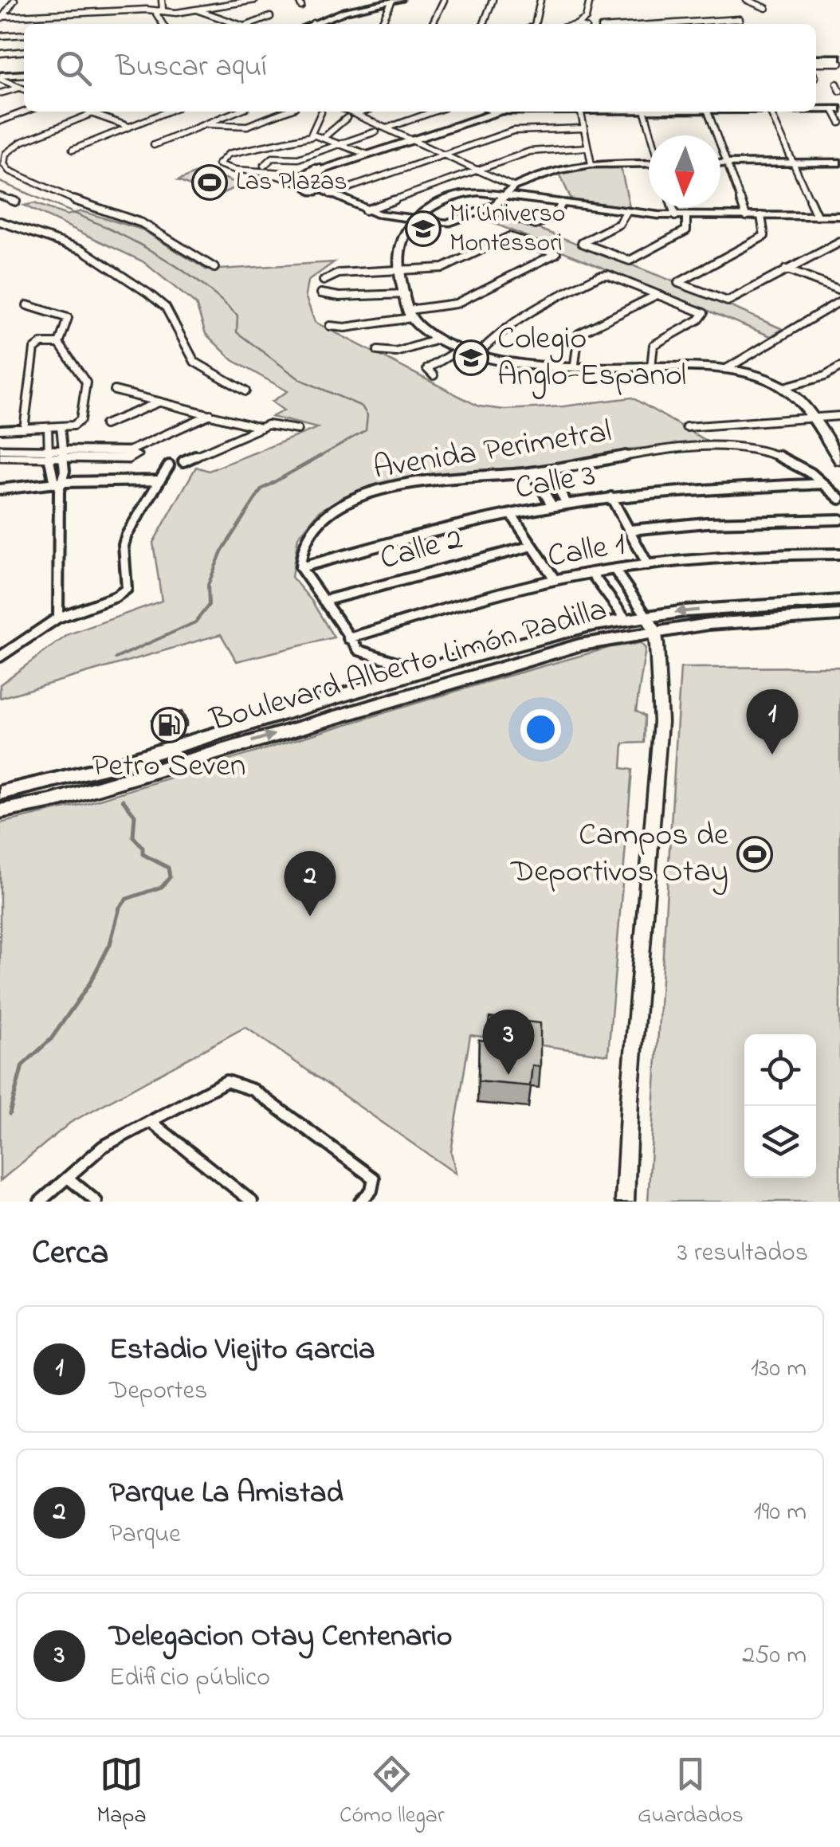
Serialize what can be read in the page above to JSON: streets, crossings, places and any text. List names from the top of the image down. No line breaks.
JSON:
{"streets":{"highway":["Boulevard Alberto Limón Padilla"],"street":["Avenida Perimetral","Calle 3","Calle 2","Calle 1"]},"crossings":[["Avenida Perimetral","Calle 3"]],"places":{"sports":["Las Plazas","Campos de Deportivos Otay"],"school or university":["Mi Universo Montessori","Colegio Anglo-Espanol"],"fuel station":["Petro Seven"]},"north":"bottom","page":{"search":"Buscar aquí","pins":["1","2","3"],"heading":["Cerca","3 resultados"],"list":[{"mark":"1","name":"Estadio Viejito Garcia","note":"Deportes","value":"130 m"},{"mark":"2","name":"Parque La Amistad","note":"Parque","value":"190 m"},{"mark":"3","name":"Delegacion Otay Centenario","note":"Edificio público","value":"250 m"}],"nav":["Mapa","Cómo llegar","Guardados"]}}
